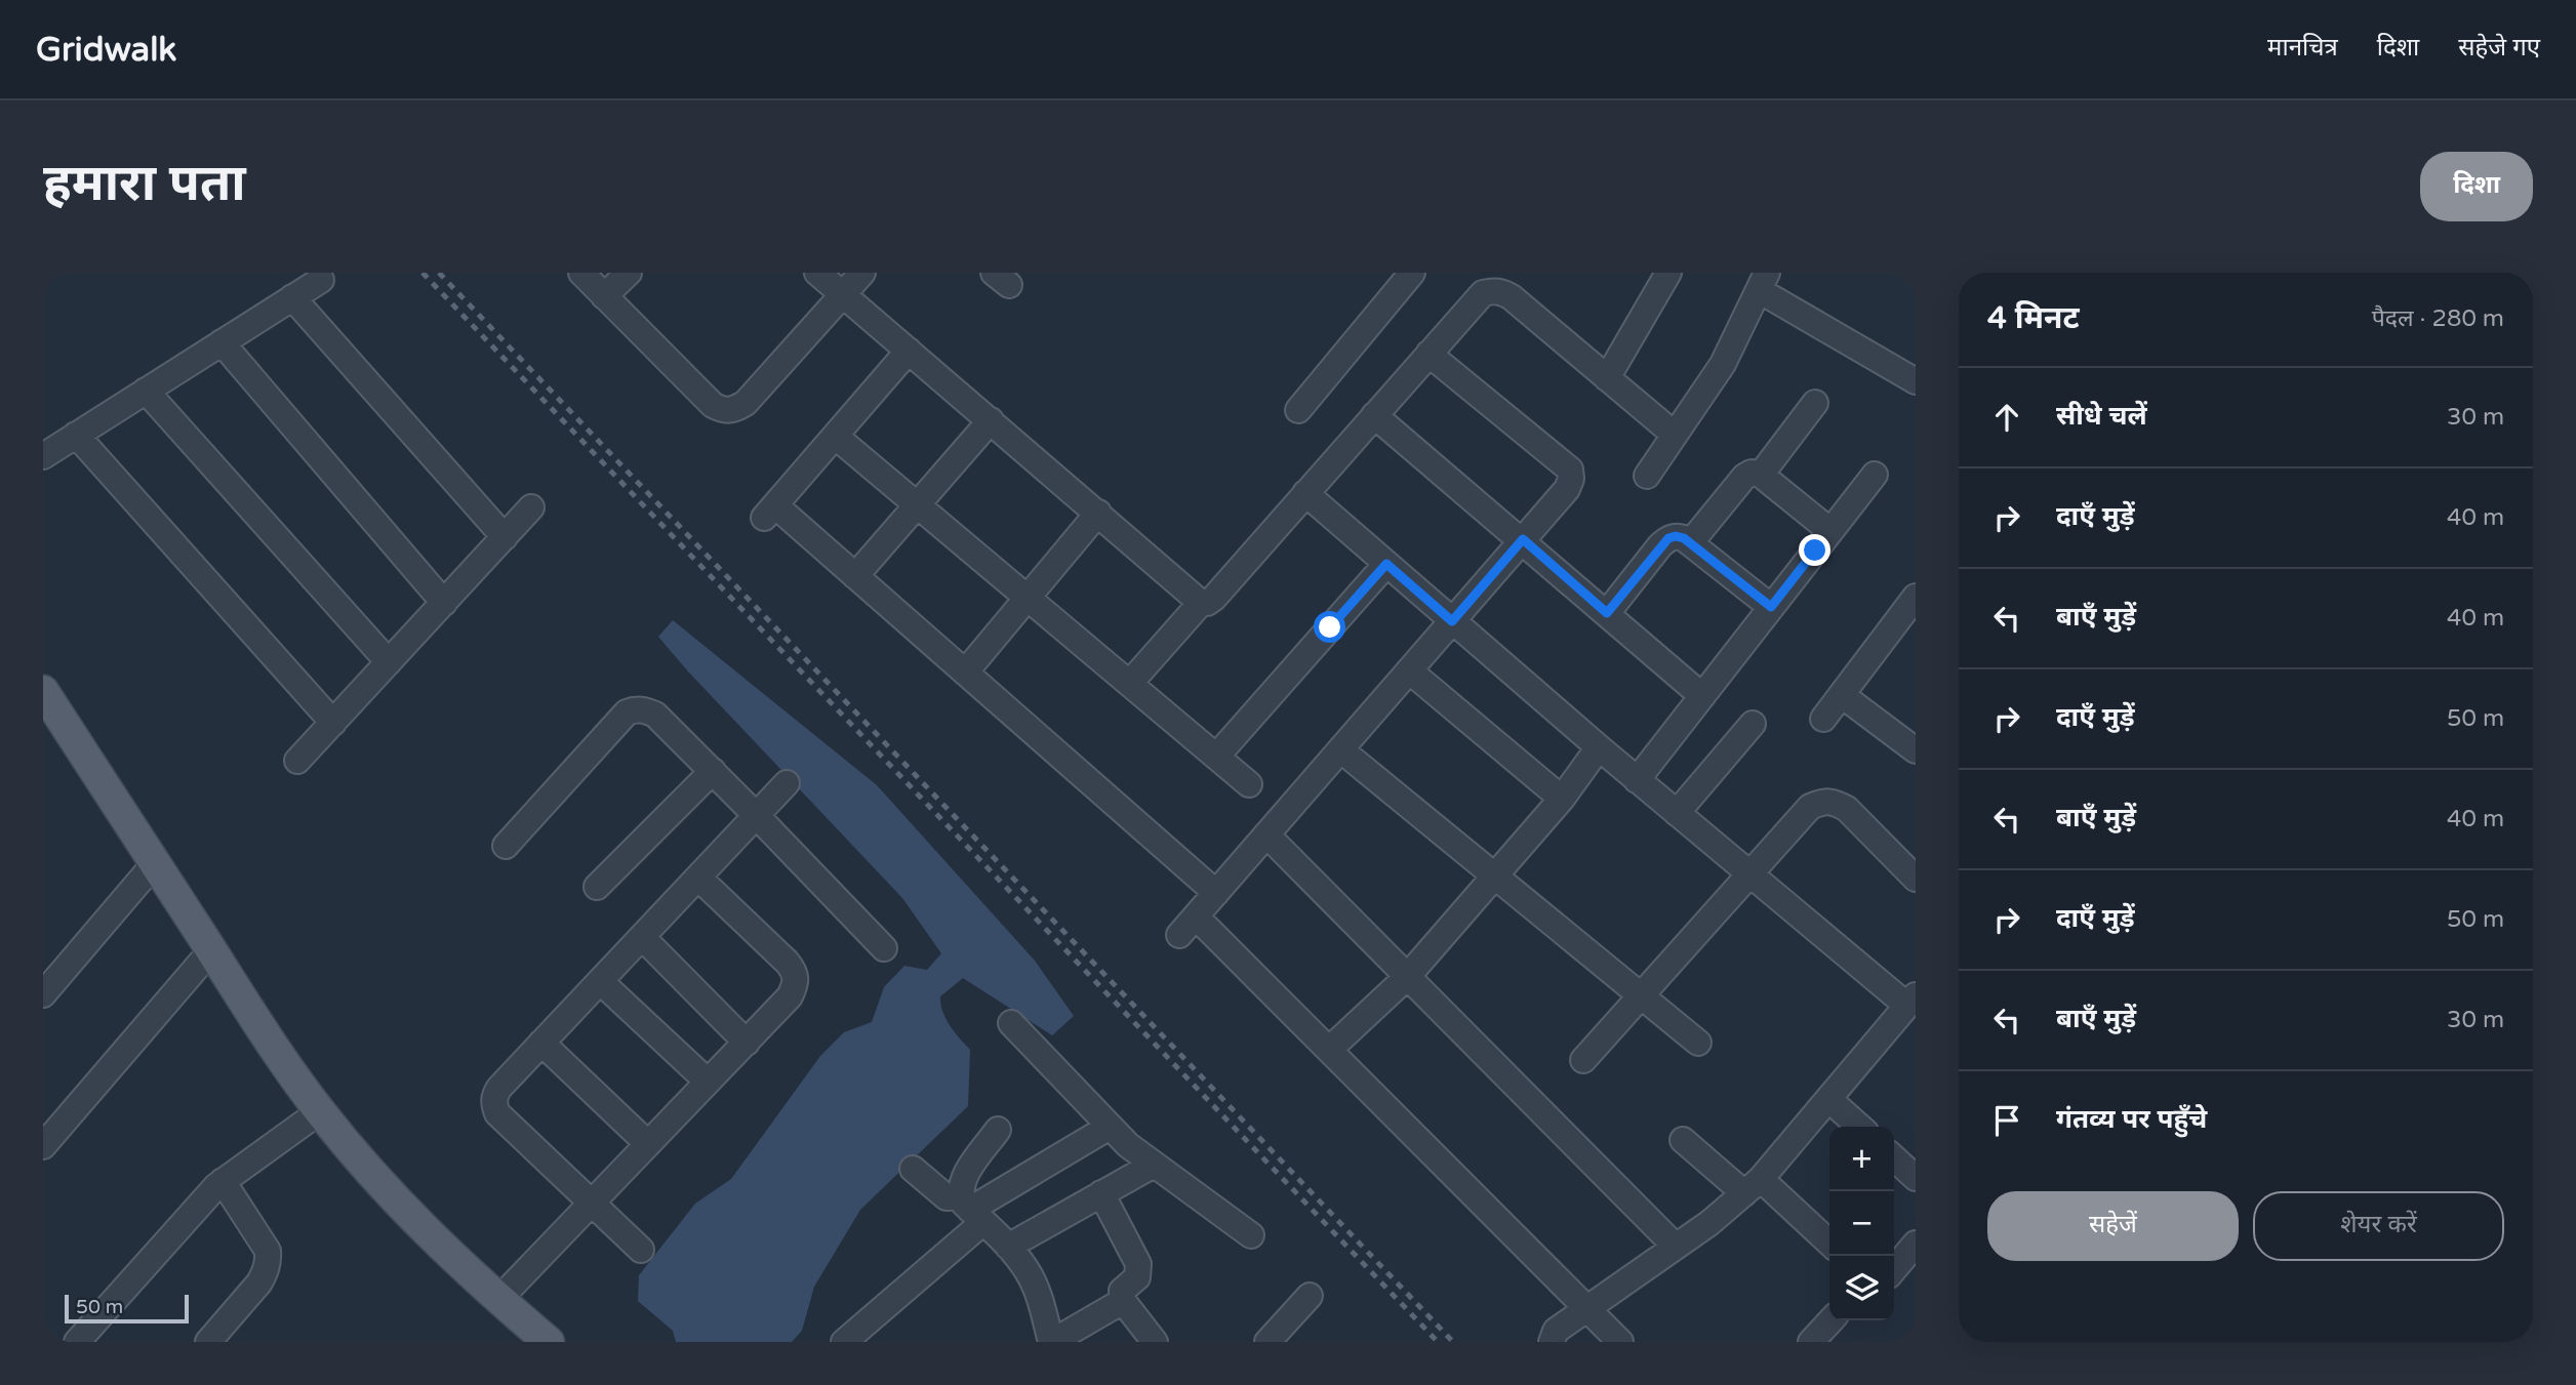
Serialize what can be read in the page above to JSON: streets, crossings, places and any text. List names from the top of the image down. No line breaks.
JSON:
{"scale_bar":"50 m","page":{"header":"Gridwalk","nav":["मानचित्र","दिशा","सहेजे गए"],"buttons":["दिशा",["सहेजें","शेयर करें"]],"title":"हमारा पता","heading":["4 मिनट","पैदल · 280 m"],"list":[["सीधे चलें","30 m"],["दाएँ मुड़ें","40 m"],["बाएँ मुड़ें","40 m"],["दाएँ मुड़ें","50 m"],["बाएँ मुड़ें","40 m"],["दाएँ मुड़ें","50 m"],["बाएँ मुड़ें","30 m"],"गंतव्य पर पहुँचे"],"map_buttons":["+","−"],"scale":"50 m"}}
